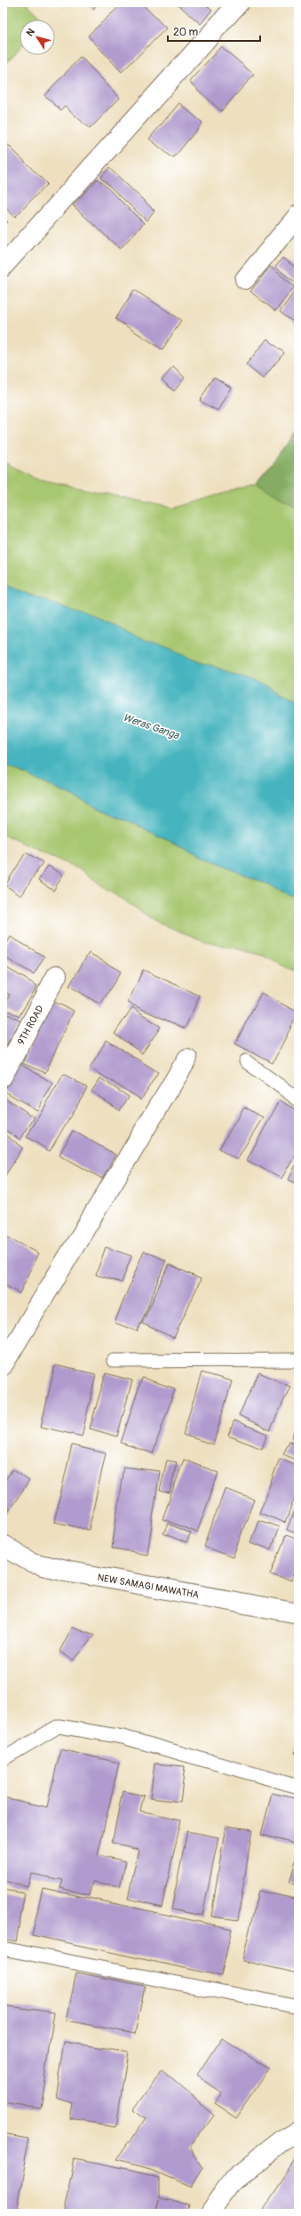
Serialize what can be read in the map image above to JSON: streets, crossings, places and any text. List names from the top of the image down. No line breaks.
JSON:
{"streets":{"street":["9TH ROAD","NEW SAMAGI MAWATHA"]},"water":["Weras Ganga"],"scale_bar":"20 m","north":"top left"}
